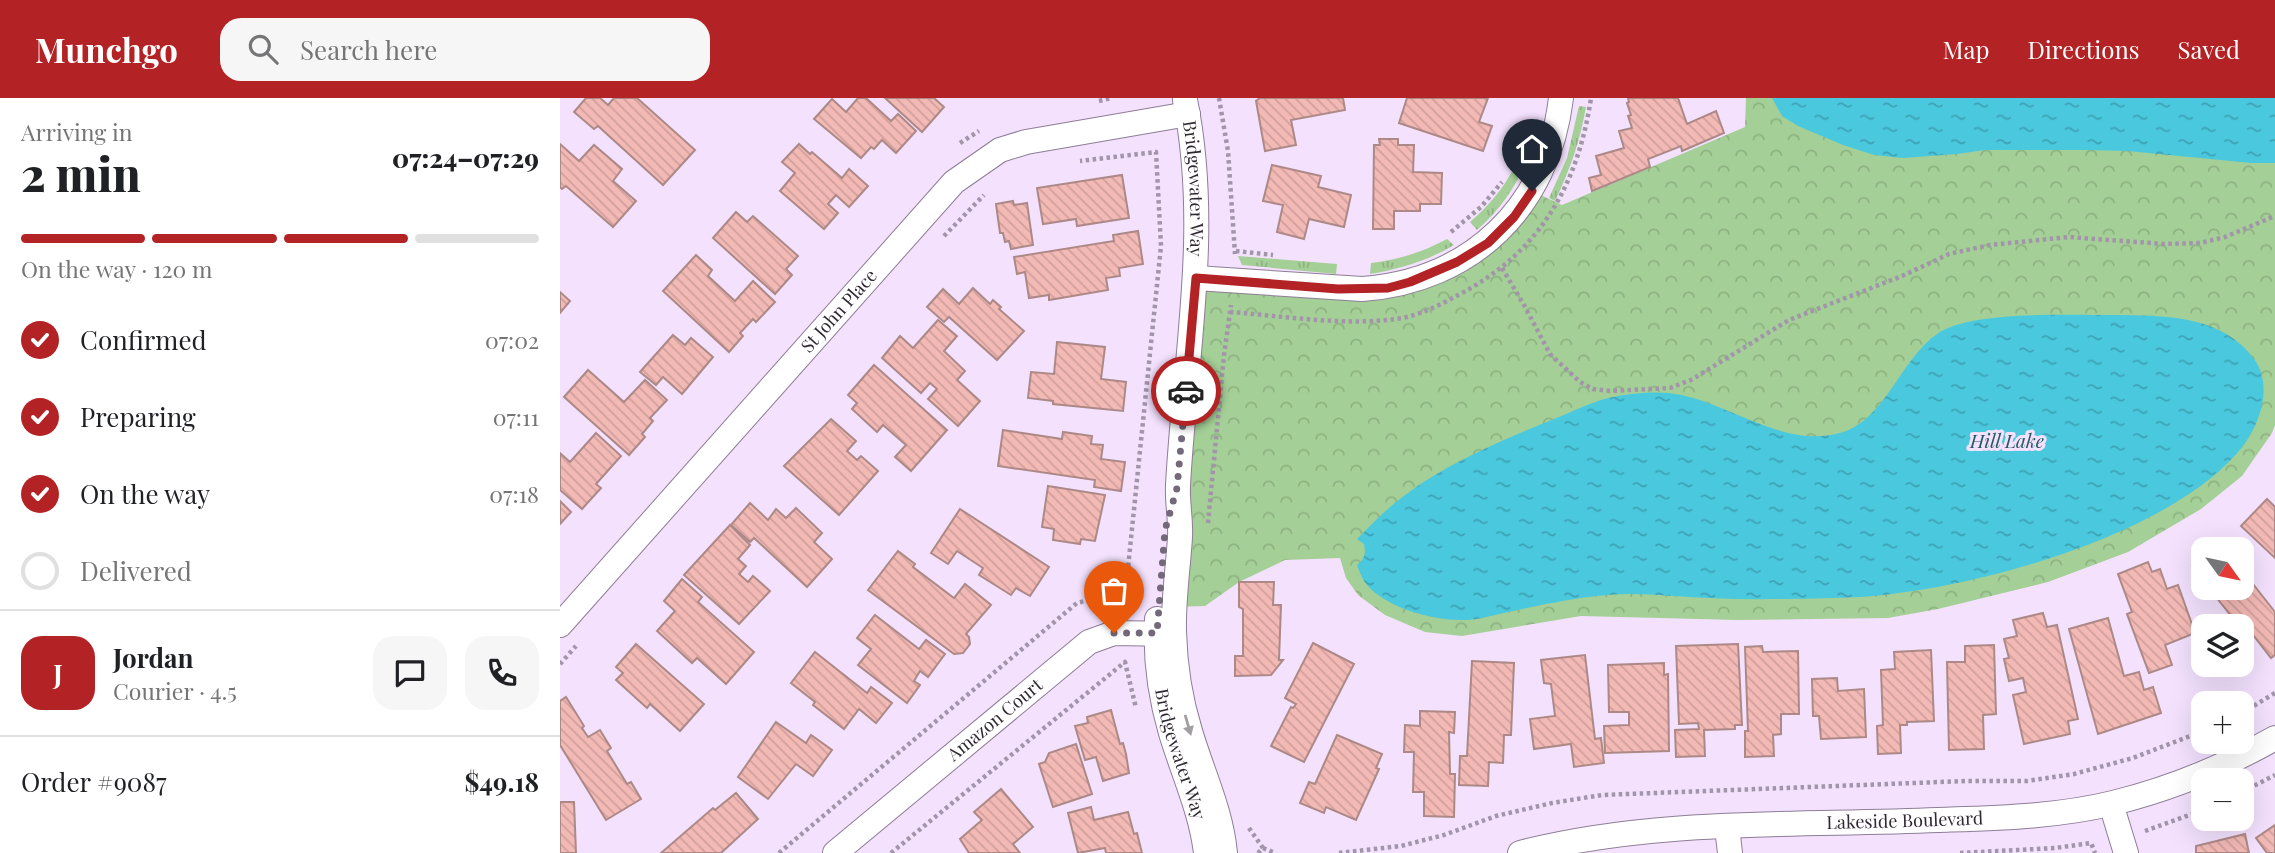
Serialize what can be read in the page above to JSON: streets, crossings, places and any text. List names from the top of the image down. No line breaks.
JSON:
{"streets":{"street":["Bridgewater Way","St John Place","Amazon Court","Lakeside Boulevard"]},"crossings":[["Bridgewater Way","St John Place"],["Bridgewater Way","Amazon Court"]],"water":["Hill Lake"],"north":"bottom right","page":{"header":"Munchgo","search":"Search here","nav":["Map","Directions","Saved"],"heading":["2 min","Arriving in","07:24–07:29"],"panel":["Jordan","Courier · 4.5","Order #9087","$49.18"],"bar":"On the way · 120 m","list":[["Confirmed","07:02"],["Preparing","07:11"],["On the way","07:18"],"Delivered"],"map_buttons":["+","−"],"round":"J"}}
